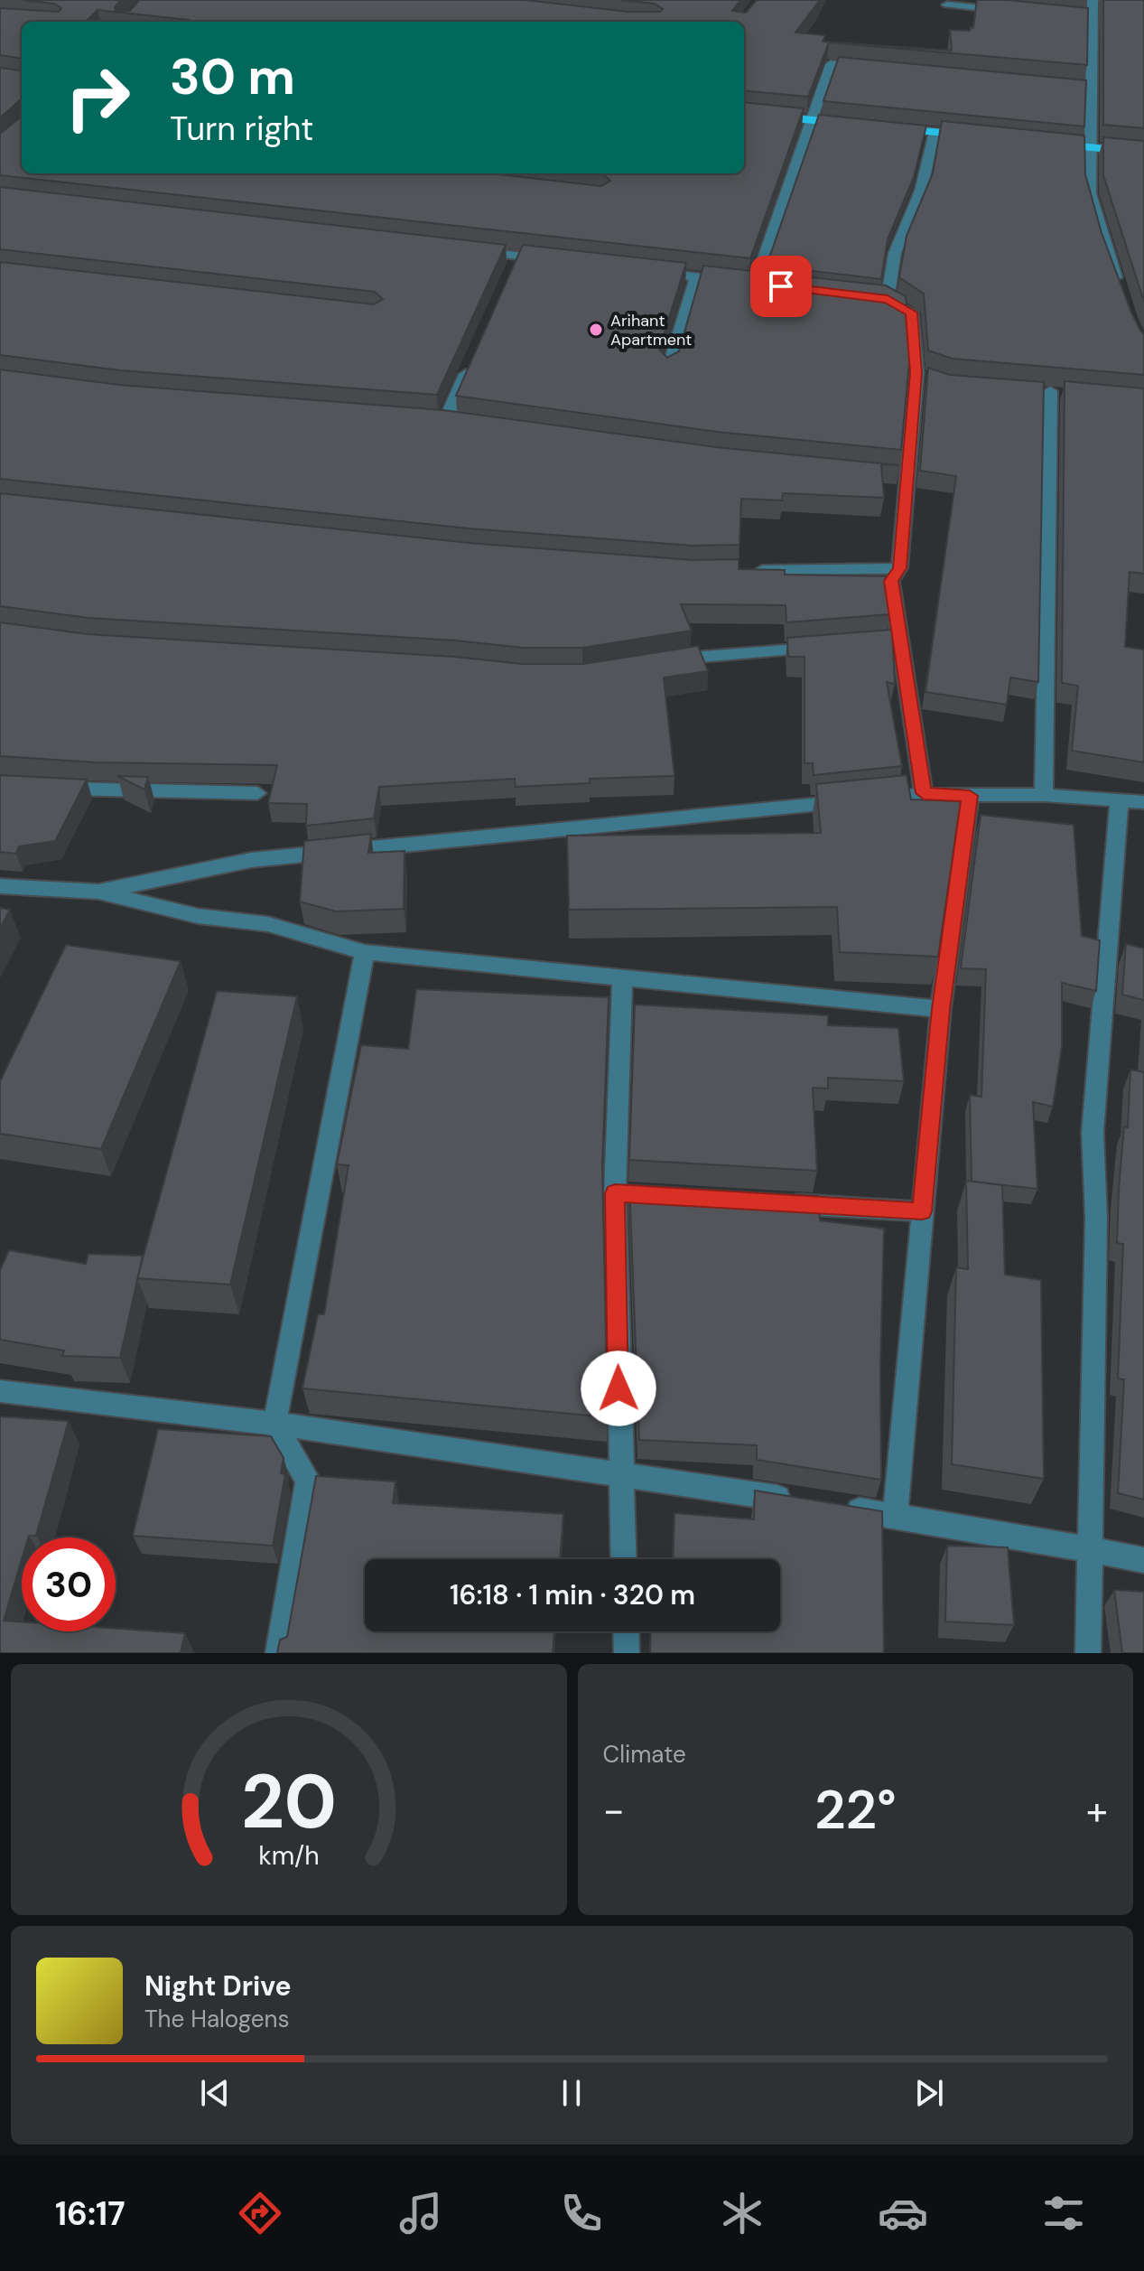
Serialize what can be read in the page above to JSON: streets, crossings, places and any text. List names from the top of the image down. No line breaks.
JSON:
{"places":["Arihant Apartment"],"page":{"turn":["30 m","Turn right"],"limit":"30","trip":"16:18 · 1 min · 320 m","tile":"Climate","heat":["−","22°","+"],"song":["Night Drive","The Halogens"],"tabs":"16:17","gauge":["20","km/h"]}}
